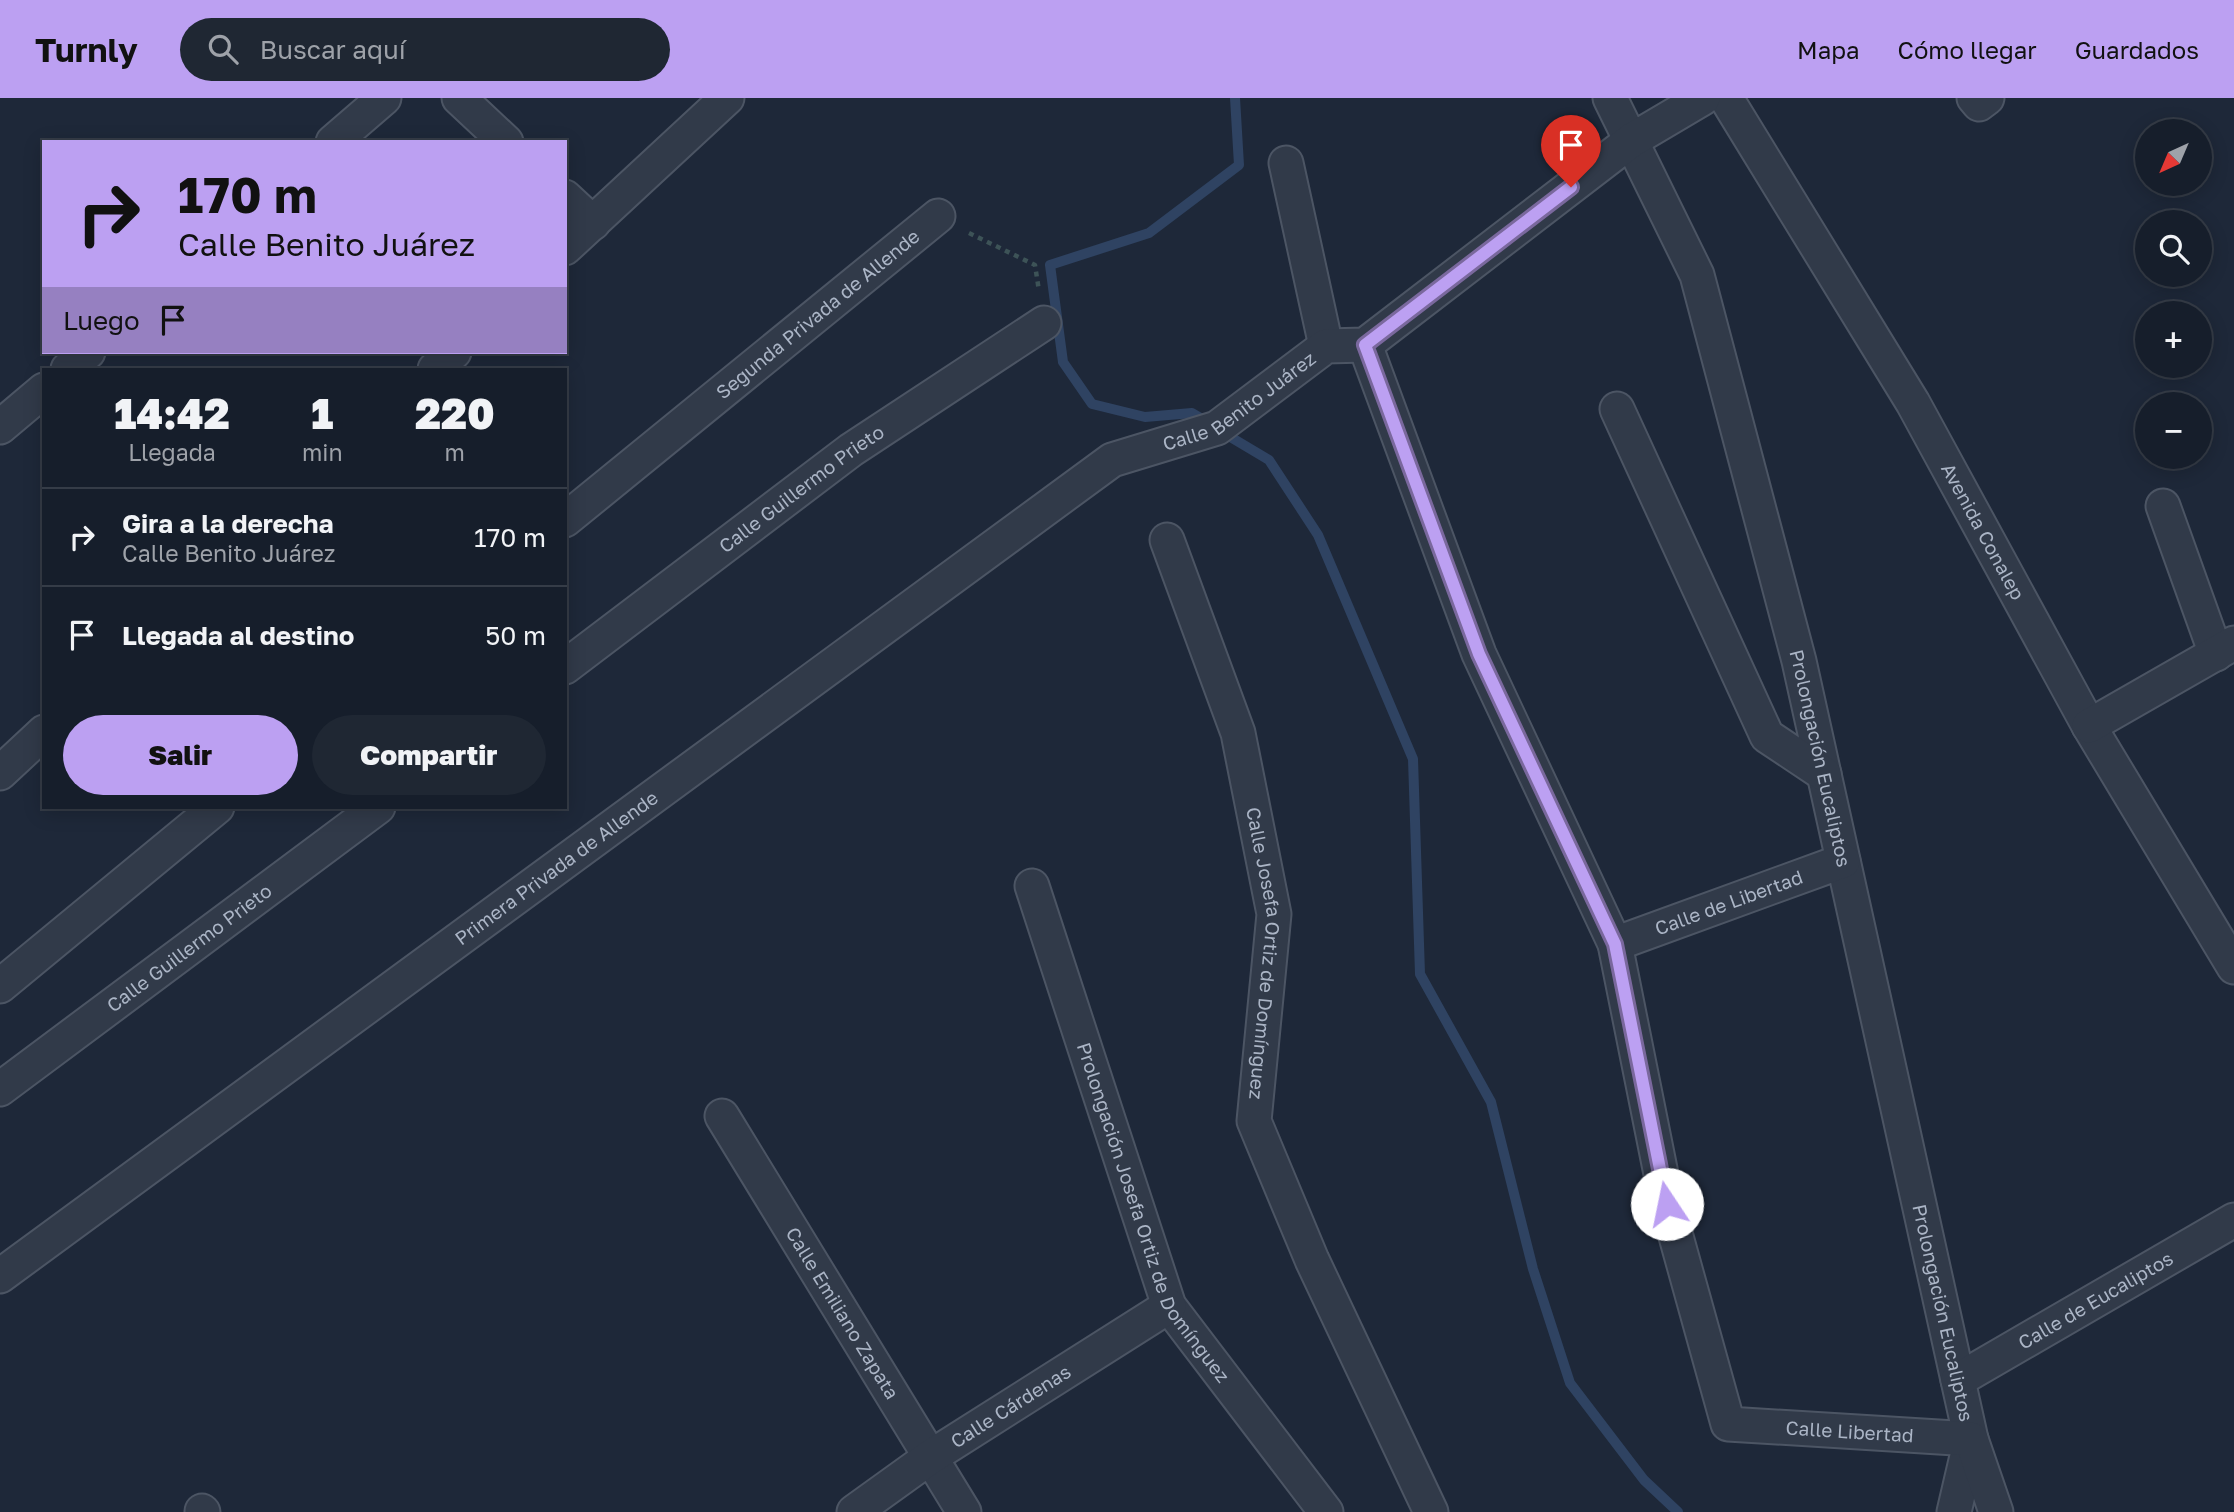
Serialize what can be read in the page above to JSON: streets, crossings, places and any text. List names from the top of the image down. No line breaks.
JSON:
{"streets":{"street":["Segunda Privada de Allende","Calle Benito Juárez","Calle Guillermo Prieto","Avenida Conalep","Prolongación Eucaliptos","Primera Privada de Allende","Calle de Libertad","Calle Josefa Ortiz de Domínguez","Prolongación Josefa Ortiz de Domínguez","Calle de Eucaliptos","Calle Emiliano Zapata","Calle Cárdenas","Calle Libertad"]},"crossings":[["Segunda Privada de Allende","Calle Guillermo Prieto"],["Calle Benito Juárez","Primera Privada de Allende"],["Prolongación Eucaliptos","Calle de Libertad"],["Prolongación Eucaliptos","Calle de Eucaliptos"],["Prolongación Eucaliptos","Calle Libertad"],["Calle de Libertad","Calle Libertad"],["Prolongación Josefa Ortiz de Domínguez","Calle Cárdenas"],["Calle Emiliano Zapata","Calle Cárdenas"]],"north":"bottom left","page":{"header":"Turnly","search":"Buscar aquí","nav":["Mapa","Cómo llegar","Guardados"],"map_buttons":["+","−"],"turn":["170 m","Calle Benito Juárez"],"then":"Luego","eta":["14:42","Llegada","1","min","220","m"],"list":[{"name":"Gira a la derecha","note":"Calle Benito Juárez","value":"170 m"},{"name":"Llegada al destino","value":"50 m"}],"buttons":["Salir","Compartir"]}}
